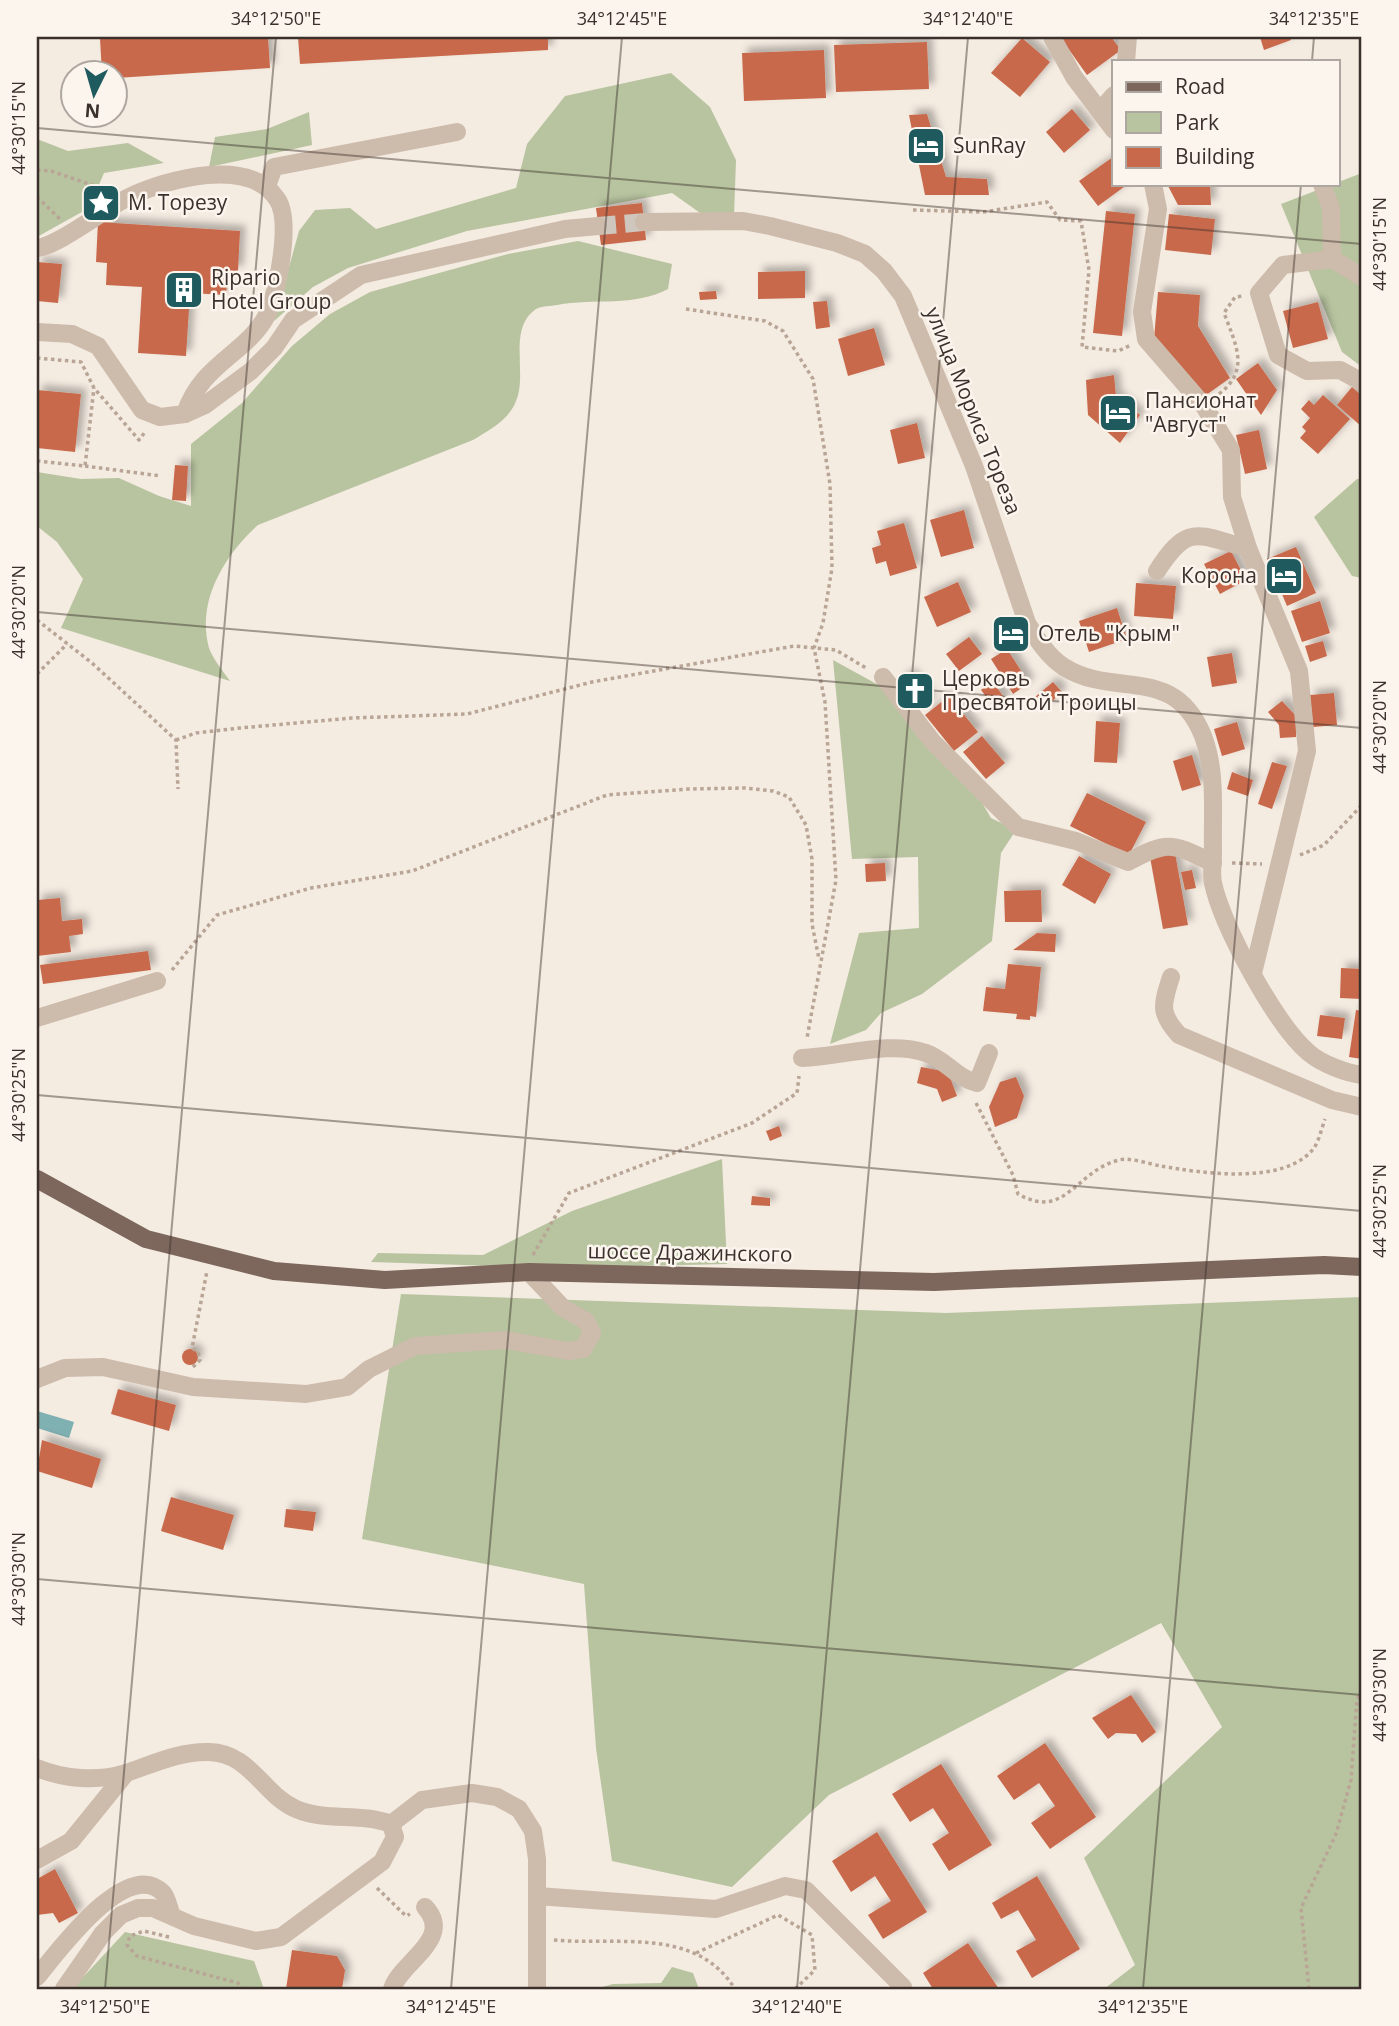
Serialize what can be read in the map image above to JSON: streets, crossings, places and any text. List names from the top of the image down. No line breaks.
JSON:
{"streets":{"main road":["шоссе Дражинского"],"street":["улица Мориса Тореза"]},"places":{"hotel":["SunRay","Пансионат \"Август\"","Корона","Отель \"Крым\""],"place":["М. Торезу"],"building":["Ripario Hotel Group"],"church":["Церковь Пресвятой Троицы"]},"legend":["Road","Park","Building"],"north":"bottom","coordinates":["34°12'50\"E","34°12'45\"E","34°12'40\"E","34°12'35\"E","44°30'15\"N","44°30'20\"N","44°30'25\"N","44°30'30\"N"]}
